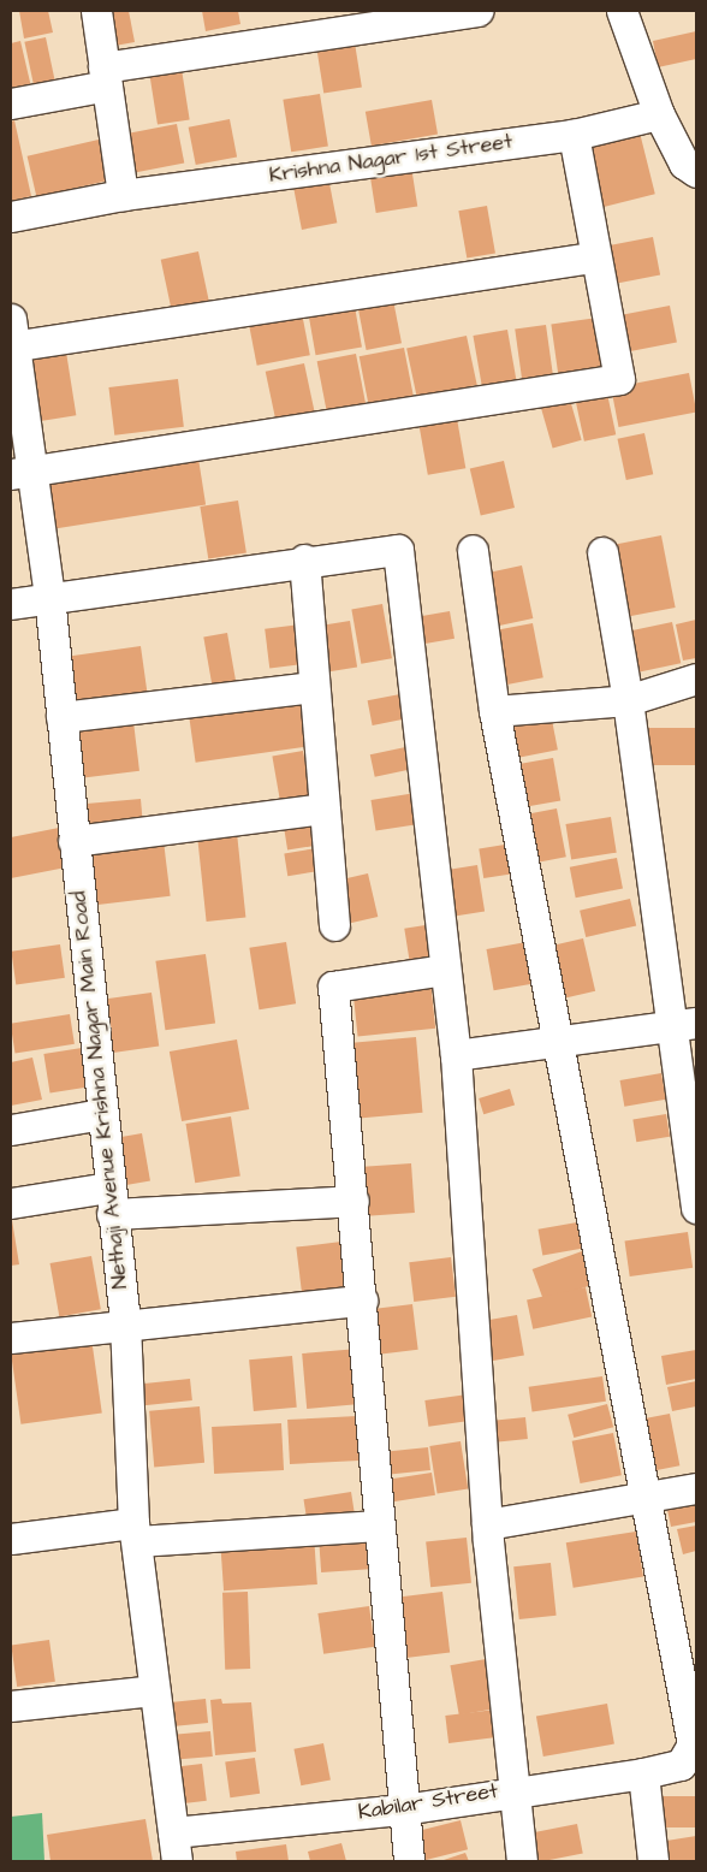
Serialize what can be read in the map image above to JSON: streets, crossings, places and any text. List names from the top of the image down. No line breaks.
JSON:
{"streets":{"street":["Krishna Nagar 1st Street","Nethaji Avenue Krishna Nagar Main Road","Kabilar Street"]},"crossings":[["Nethaji Avenue Krishna Nagar Main Road","Kabilar Street"]]}
